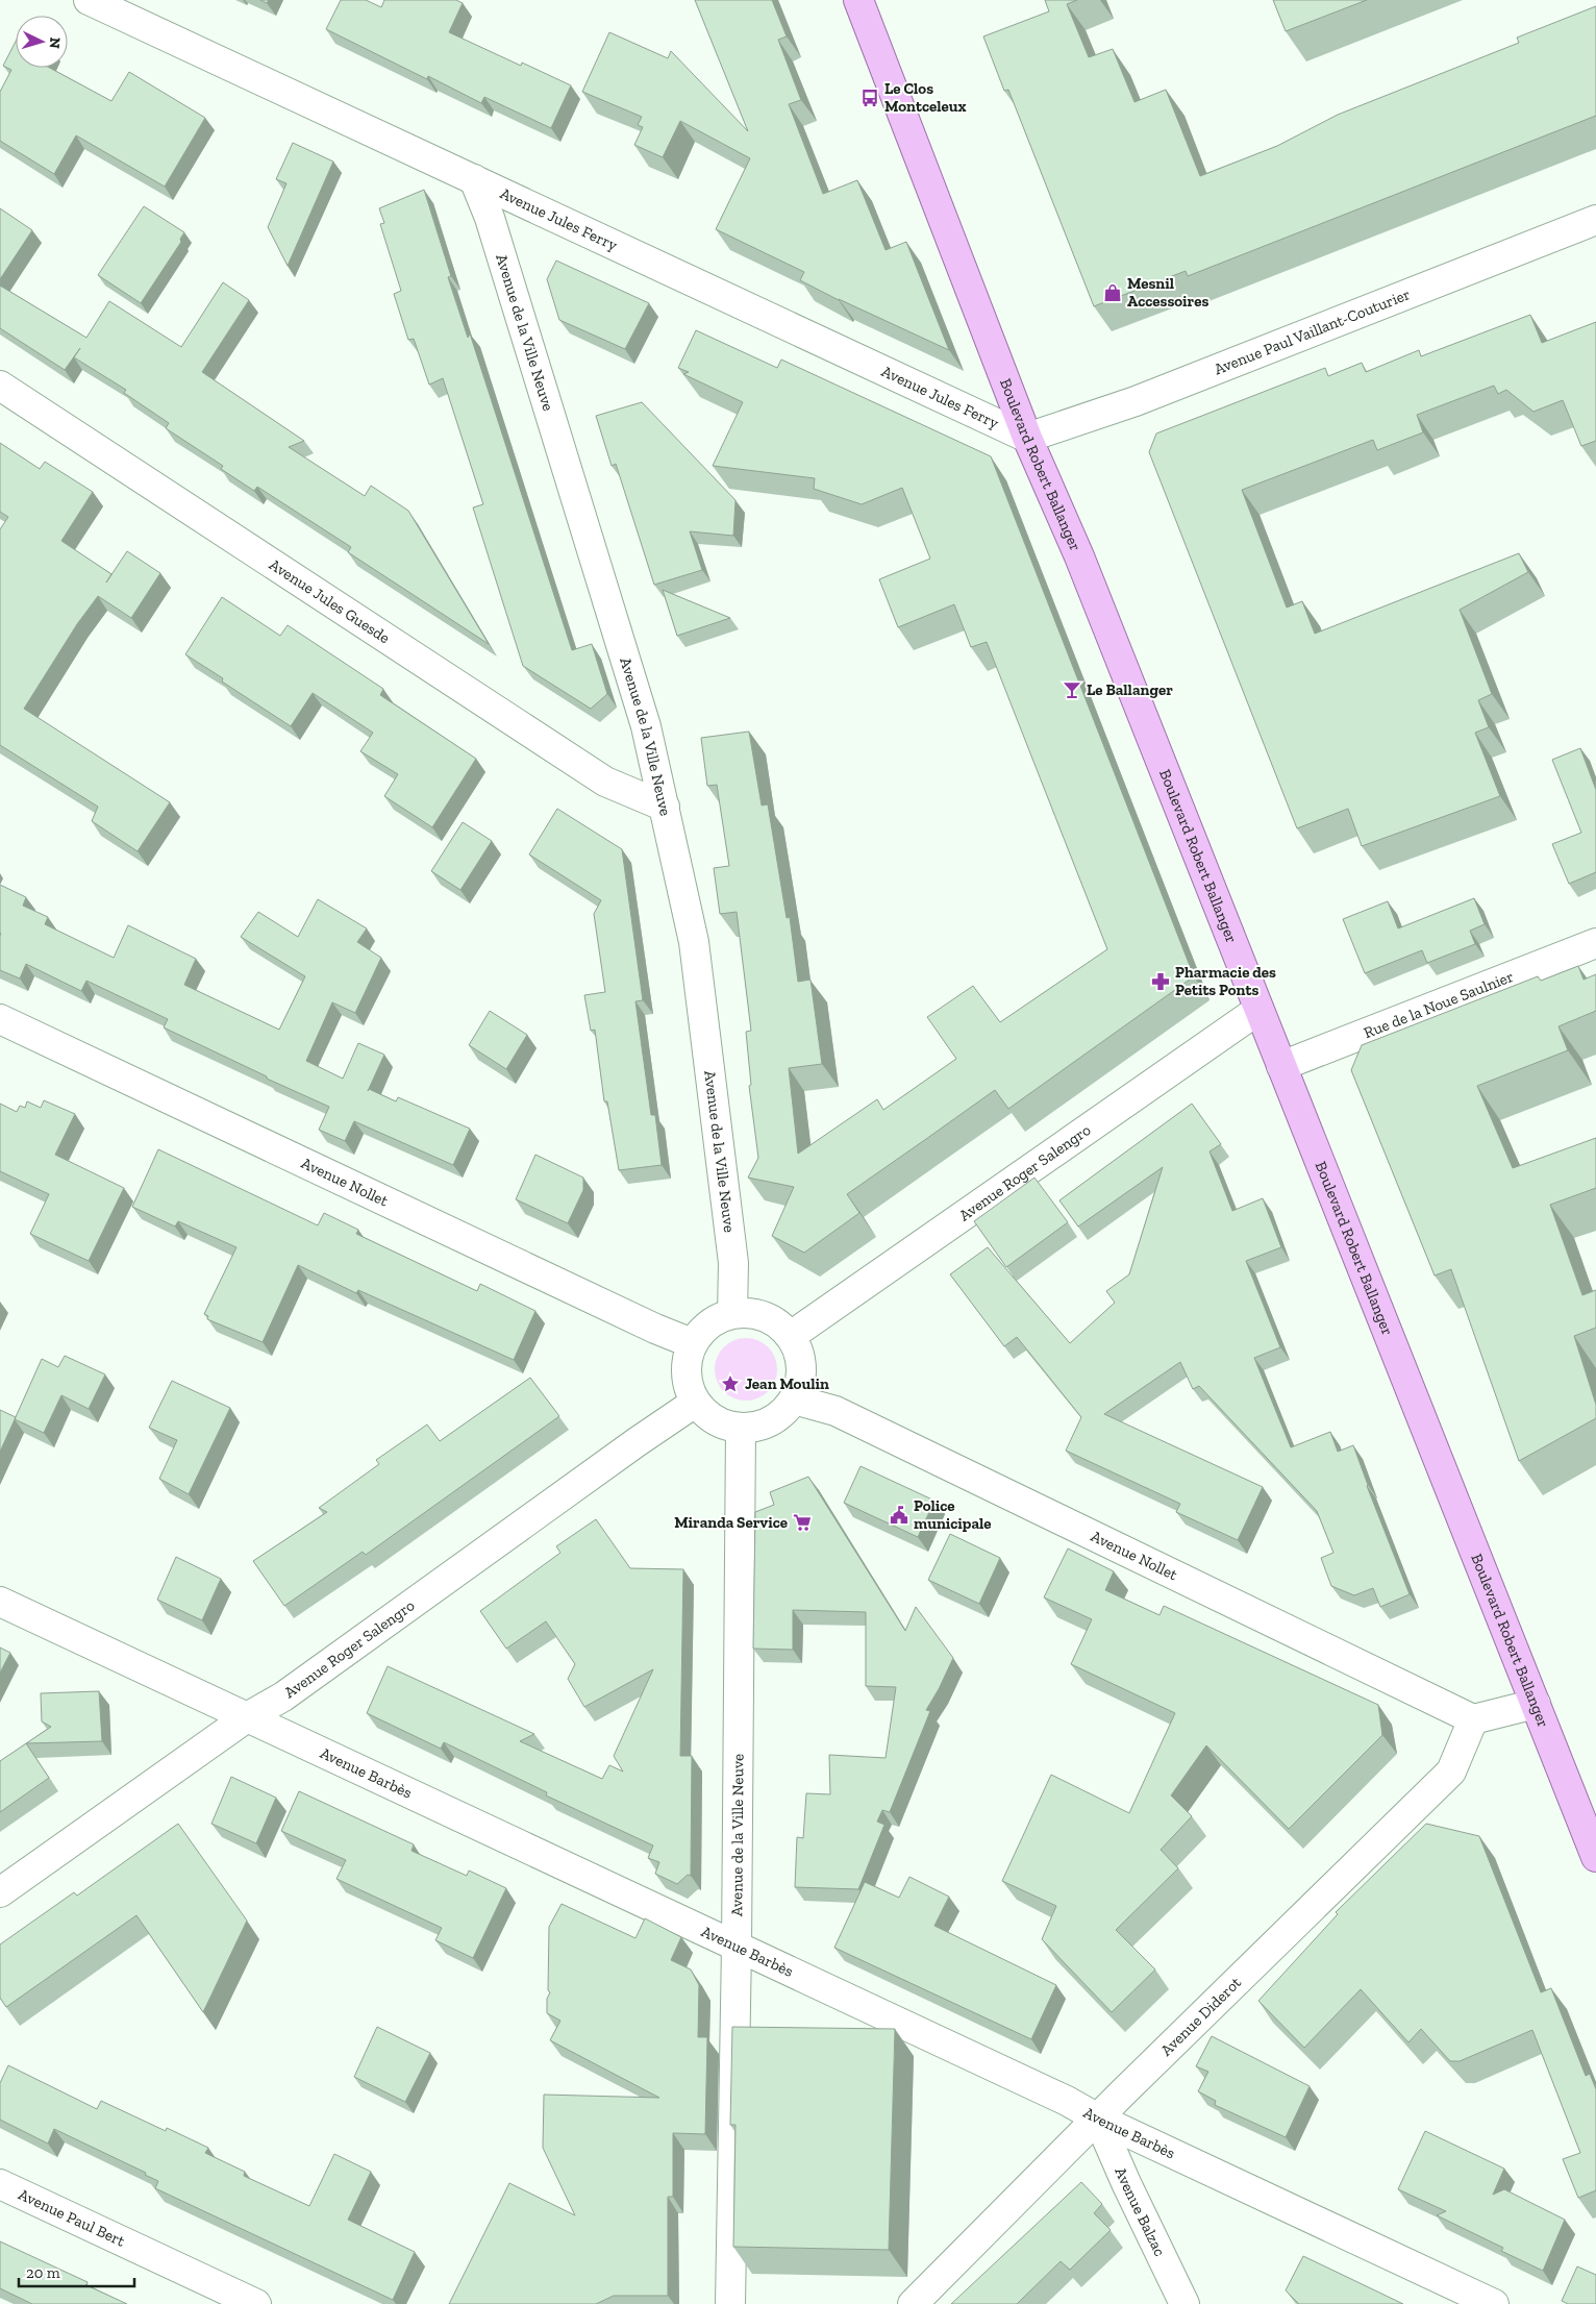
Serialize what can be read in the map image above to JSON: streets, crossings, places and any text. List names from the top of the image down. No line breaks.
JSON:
{"streets":{"main road":["Boulevard Robert Ballanger"],"street":["Avenue Jules Ferry","Avenue Paul Vaillant-Couturier","Avenue de la Ville Neuve","Avenue Jules Guesde","Rue de la Noue Saulnier","Avenue Roger Salengro","Avenue Nollet","Avenue Barbès","Avenue Diderot","Avenue Balzac","Avenue Paul Bert"]},"crossings":[["Avenue Jules Ferry","Avenue Paul Vaillant-Couturier"],["Avenue Jules Ferry","Avenue de la Ville Neuve"],["Avenue Jules Ferry","Boulevard Robert Ballanger"],["Avenue Paul Vaillant-Couturier","Boulevard Robert Ballanger"],["Avenue de la Ville Neuve","Avenue Jules Guesde"],["Avenue de la Ville Neuve","Avenue Roger Salengro"],["Avenue de la Ville Neuve","Avenue Nollet"],["Avenue de la Ville Neuve","Avenue Barbès"],["Boulevard Robert Ballanger","Rue de la Noue Saulnier"],["Boulevard Robert Ballanger","Avenue Roger Salengro"],["Avenue Roger Salengro","Avenue Nollet"],["Avenue Roger Salengro","Avenue Barbès"],["Avenue Nollet","Avenue Diderot"],["Avenue Barbès","Avenue Diderot"],["Avenue Barbès","Avenue Balzac"],["Avenue Diderot","Avenue Balzac"]],"places":{"bus stop":["Le Clos Montceleux"],"shop":["Mesnil Accessoires"],"bar":["Le Ballanger"],"pharmacy":["Pharmacie des Petits Ponts"],"place":["Jean Moulin"],"public building":["Police municipale"],"supermarket":["Miranda Service"]},"scale_bar":"20 m","north":"right"}
